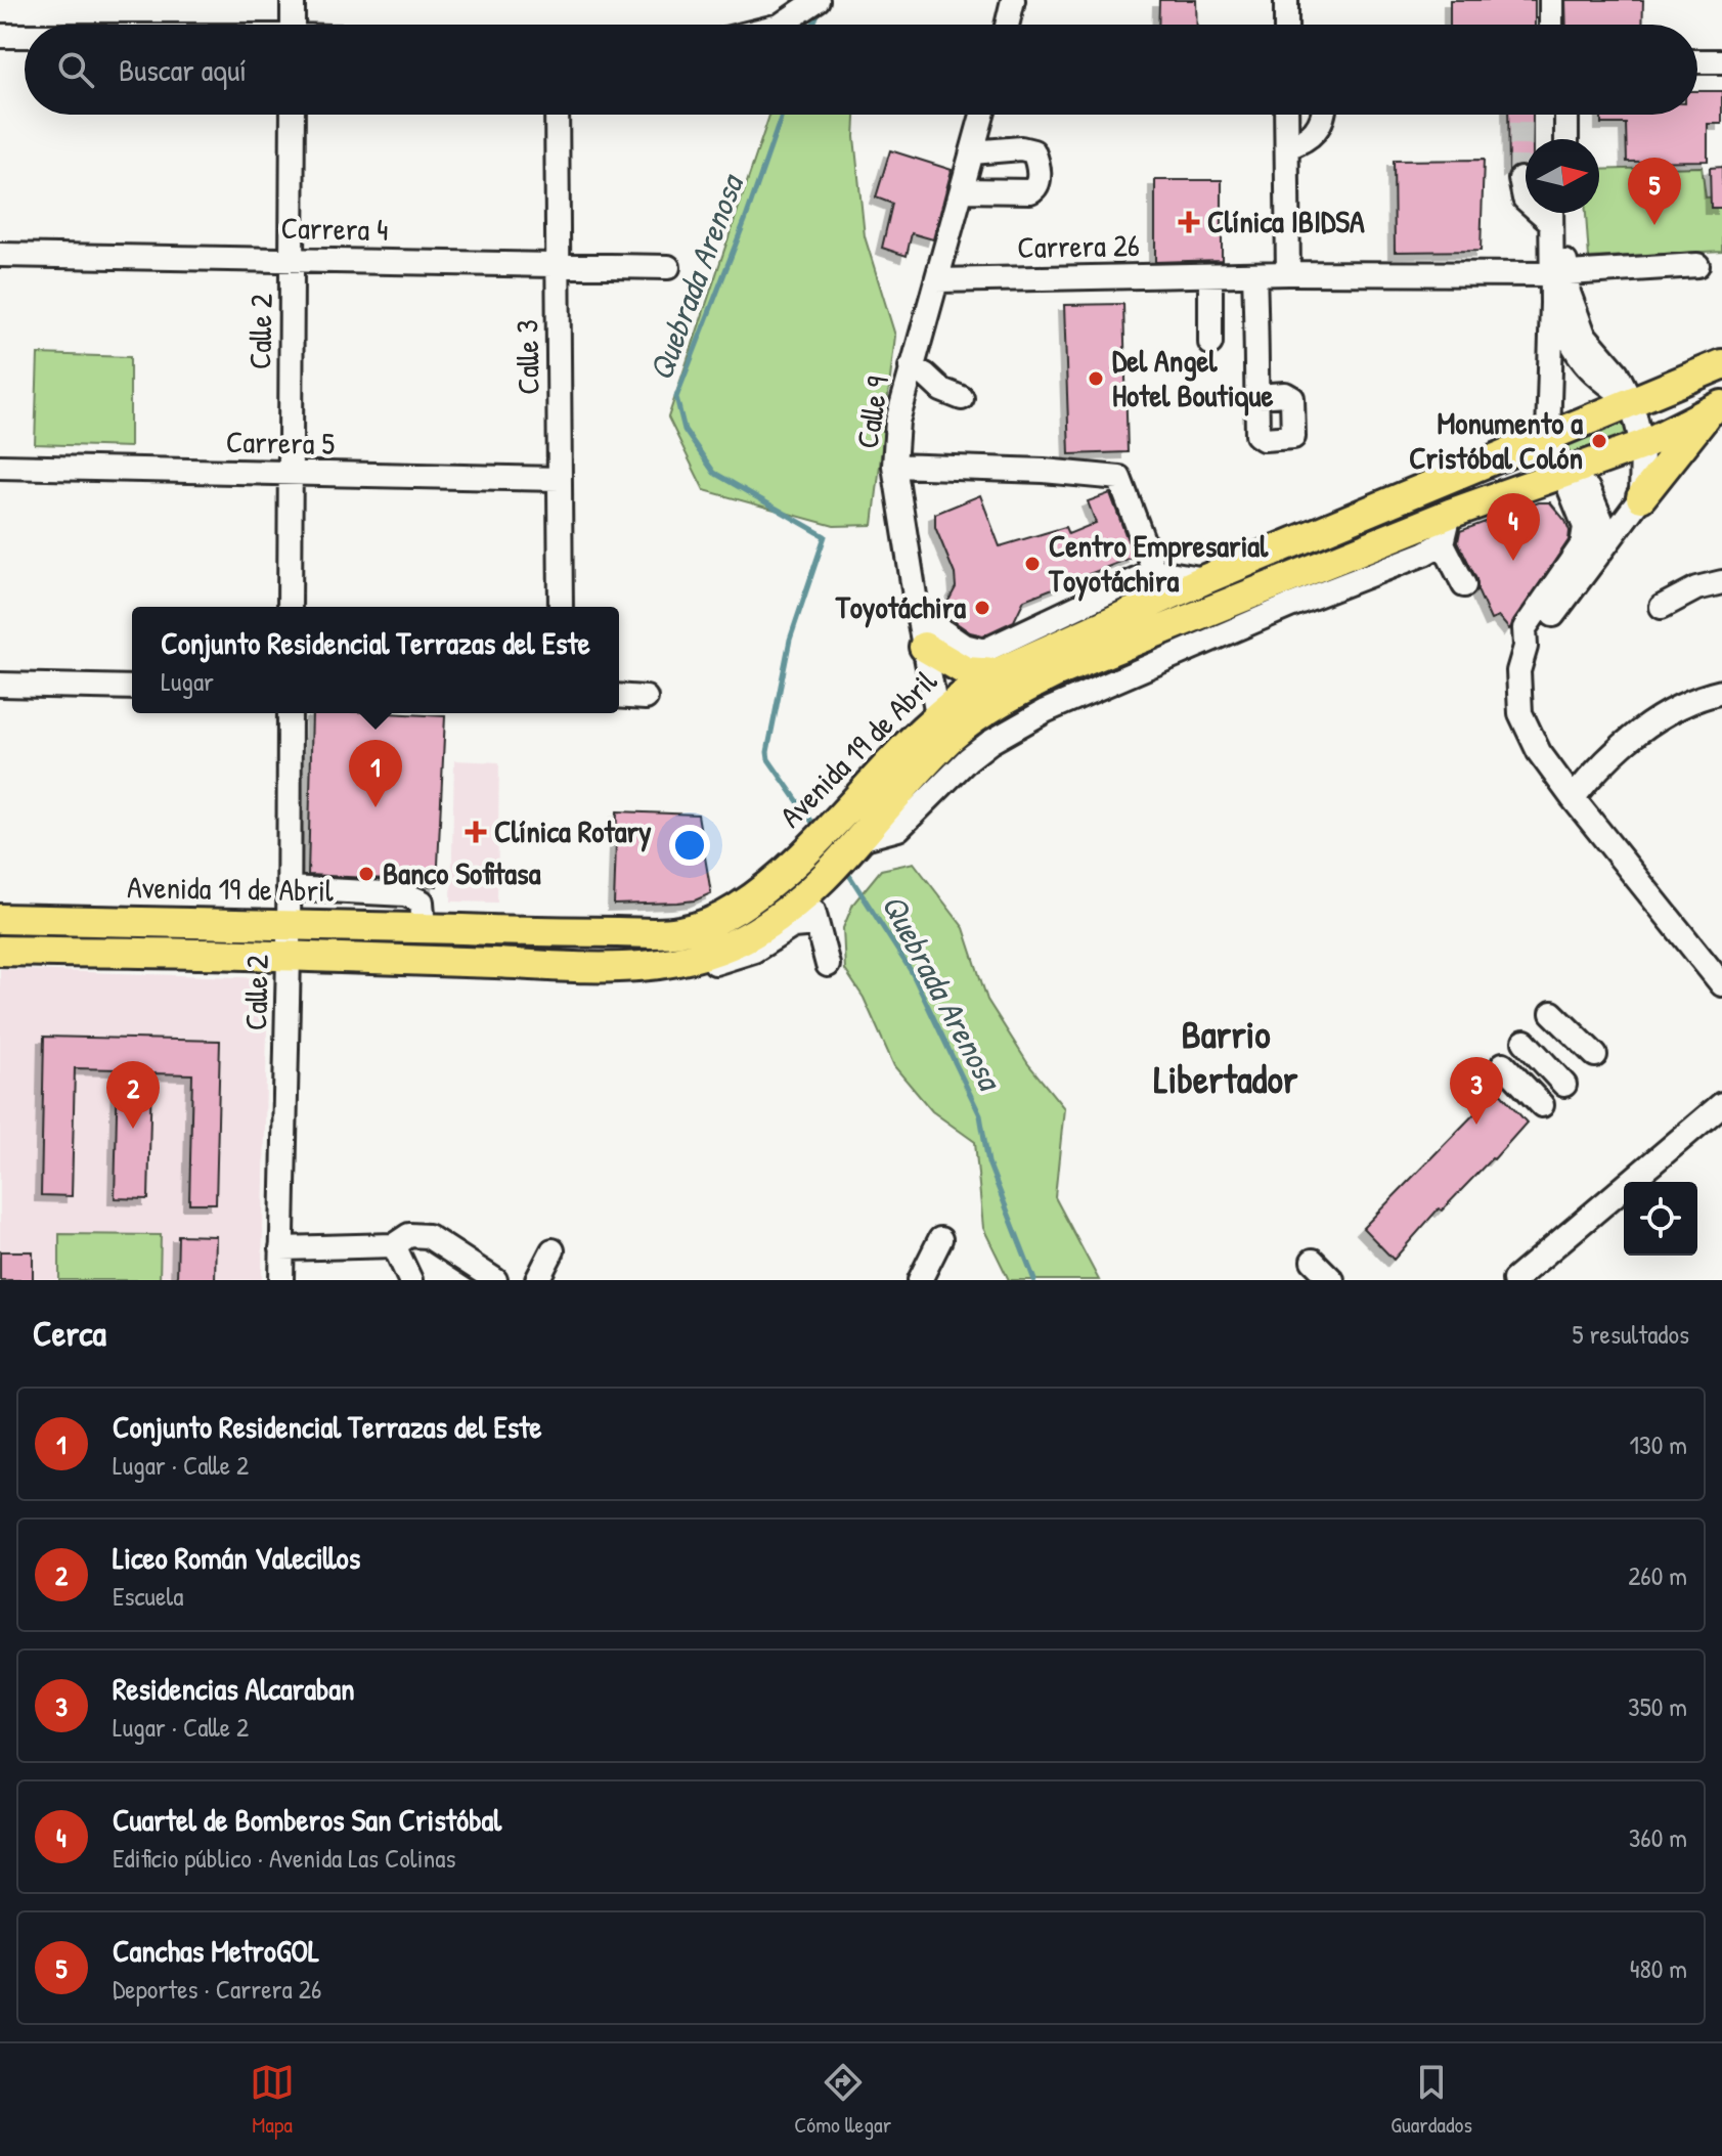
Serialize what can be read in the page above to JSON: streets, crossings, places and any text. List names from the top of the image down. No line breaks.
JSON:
{"streets":{"main road":["Avenida 19 de Abril"],"street":["Carrera 4","Carrera 26","Calle 2","Calle 3","Calle 9","Carrera 5"]},"crossings":[["Carrera 4","Calle 2"],["Carrera 4","Calle 3"],["Carrera 26","Calle 9"],["Calle 2","Carrera 5"],["Calle 2","Avenida 19 de Abril"],["Calle 3","Carrera 5"],["Calle 9","Avenida 19 de Abril"]],"districts":["Barrio Libertador"],"water":["Quebrada Arenosa"],"places":{"health":["Clínica IBIDSA","Clínica Rotary"],"other":["Del Angel Hotel Boutique","Monumento a Cristóbal Colón","Centro Empresarial Toyotáchira","Toyotáchira","Banco Sofitasa"]},"north":"right","page":{"search":"Buscar aquí","pins":["5","4","1","3","2"],"popup":["Conjunto Residencial Terrazas del Este","Lugar"],"heading":["Cerca","5 resultados"],"list":[{"mark":"1","name":"Conjunto Residencial Terrazas del Este","note":"Lugar · Calle 2","value":"130 m"},{"mark":"2","name":"Liceo Román Valecillos","note":"Escuela","value":"260 m"},{"mark":"3","name":"Residencias Alcaraban","note":"Lugar · Calle 2","value":"350 m"},{"mark":"4","name":"Cuartel de Bomberos San Cristóbal","note":"Edificio público · Avenida Las Colinas","value":"360 m"},{"mark":"5","name":"Canchas MetroGOL","note":"Deportes · Carrera 26","value":"480 m"}],"nav":["Mapa","Cómo llegar","Guardados"]}}
